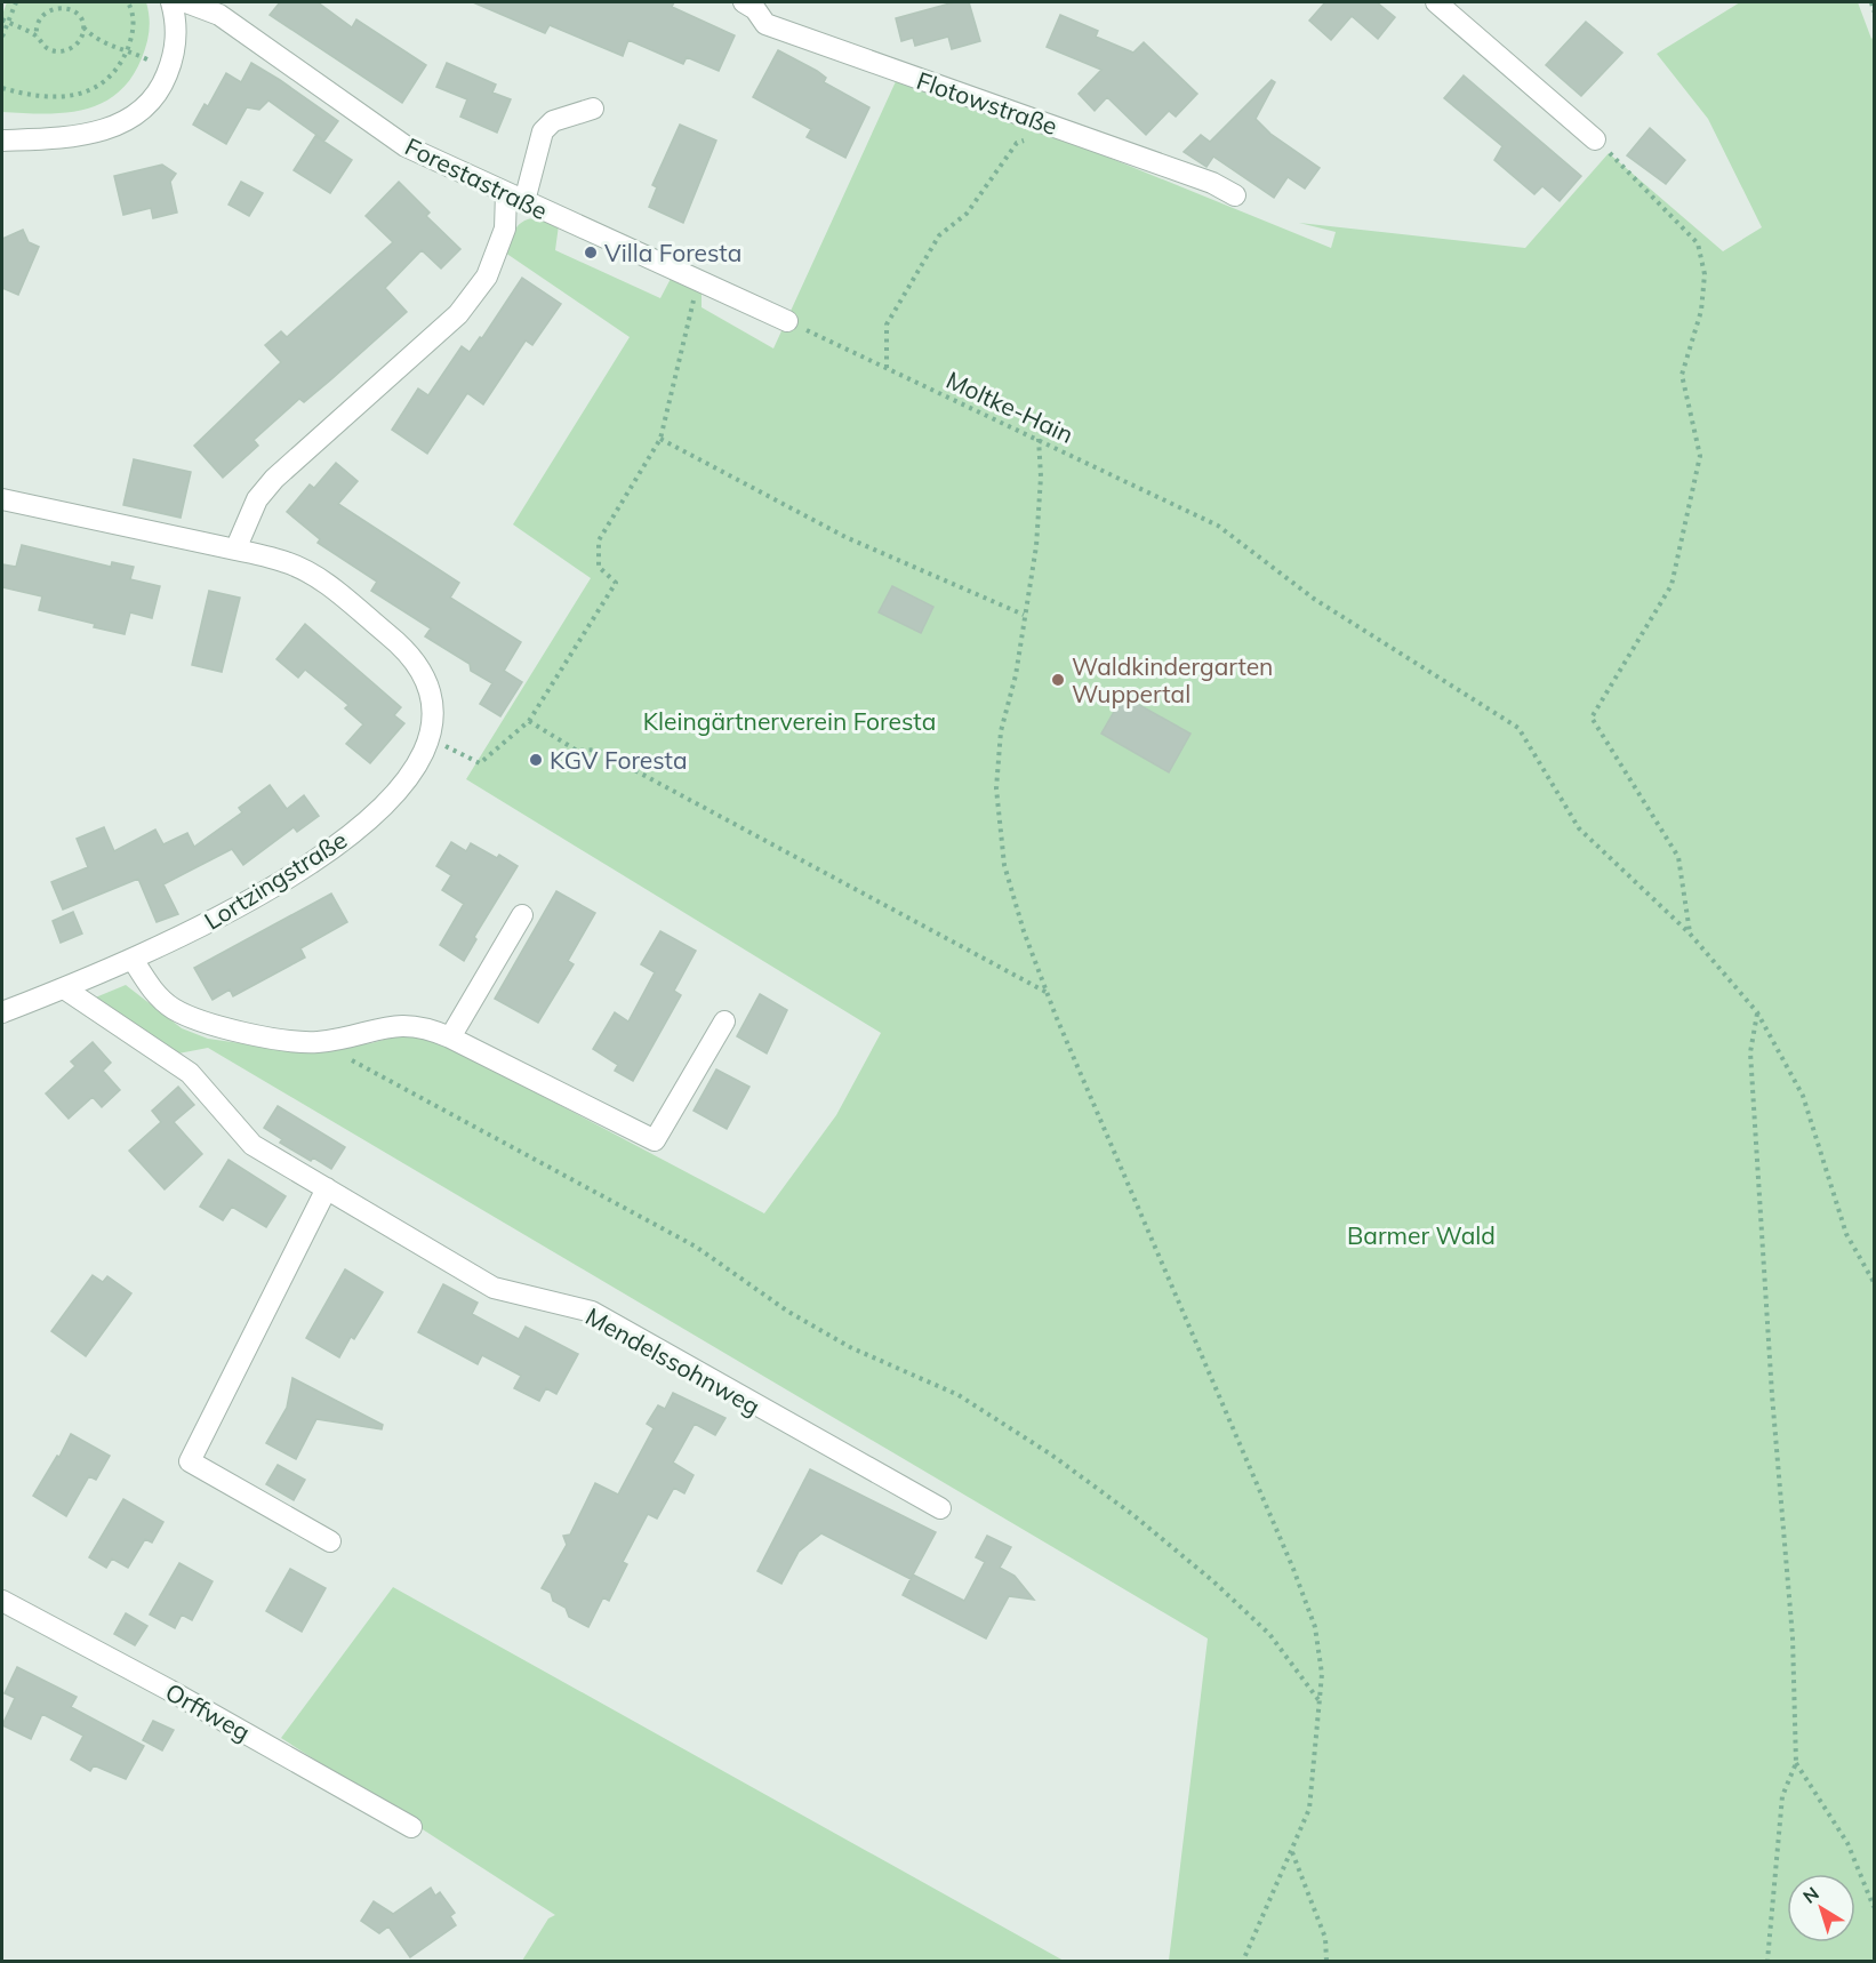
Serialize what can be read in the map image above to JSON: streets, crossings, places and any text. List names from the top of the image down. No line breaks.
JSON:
{"streets":{"street":["Flotowstraße","Forestastraße","Lortzingstraße","Mendelssohnweg","Orffweg"],"path":["Moltke-Hain"]},"crossings":[["Forestastraße","Moltke-Hain"],["Lortzingstraße","Mendelssohnweg"]],"parks":["Kleingärtnerverein Foresta","Barmer Wald"],"places":["Villa Foresta","Waldkindergarten Wuppertal","KGV Foresta"],"north":"top left"}
